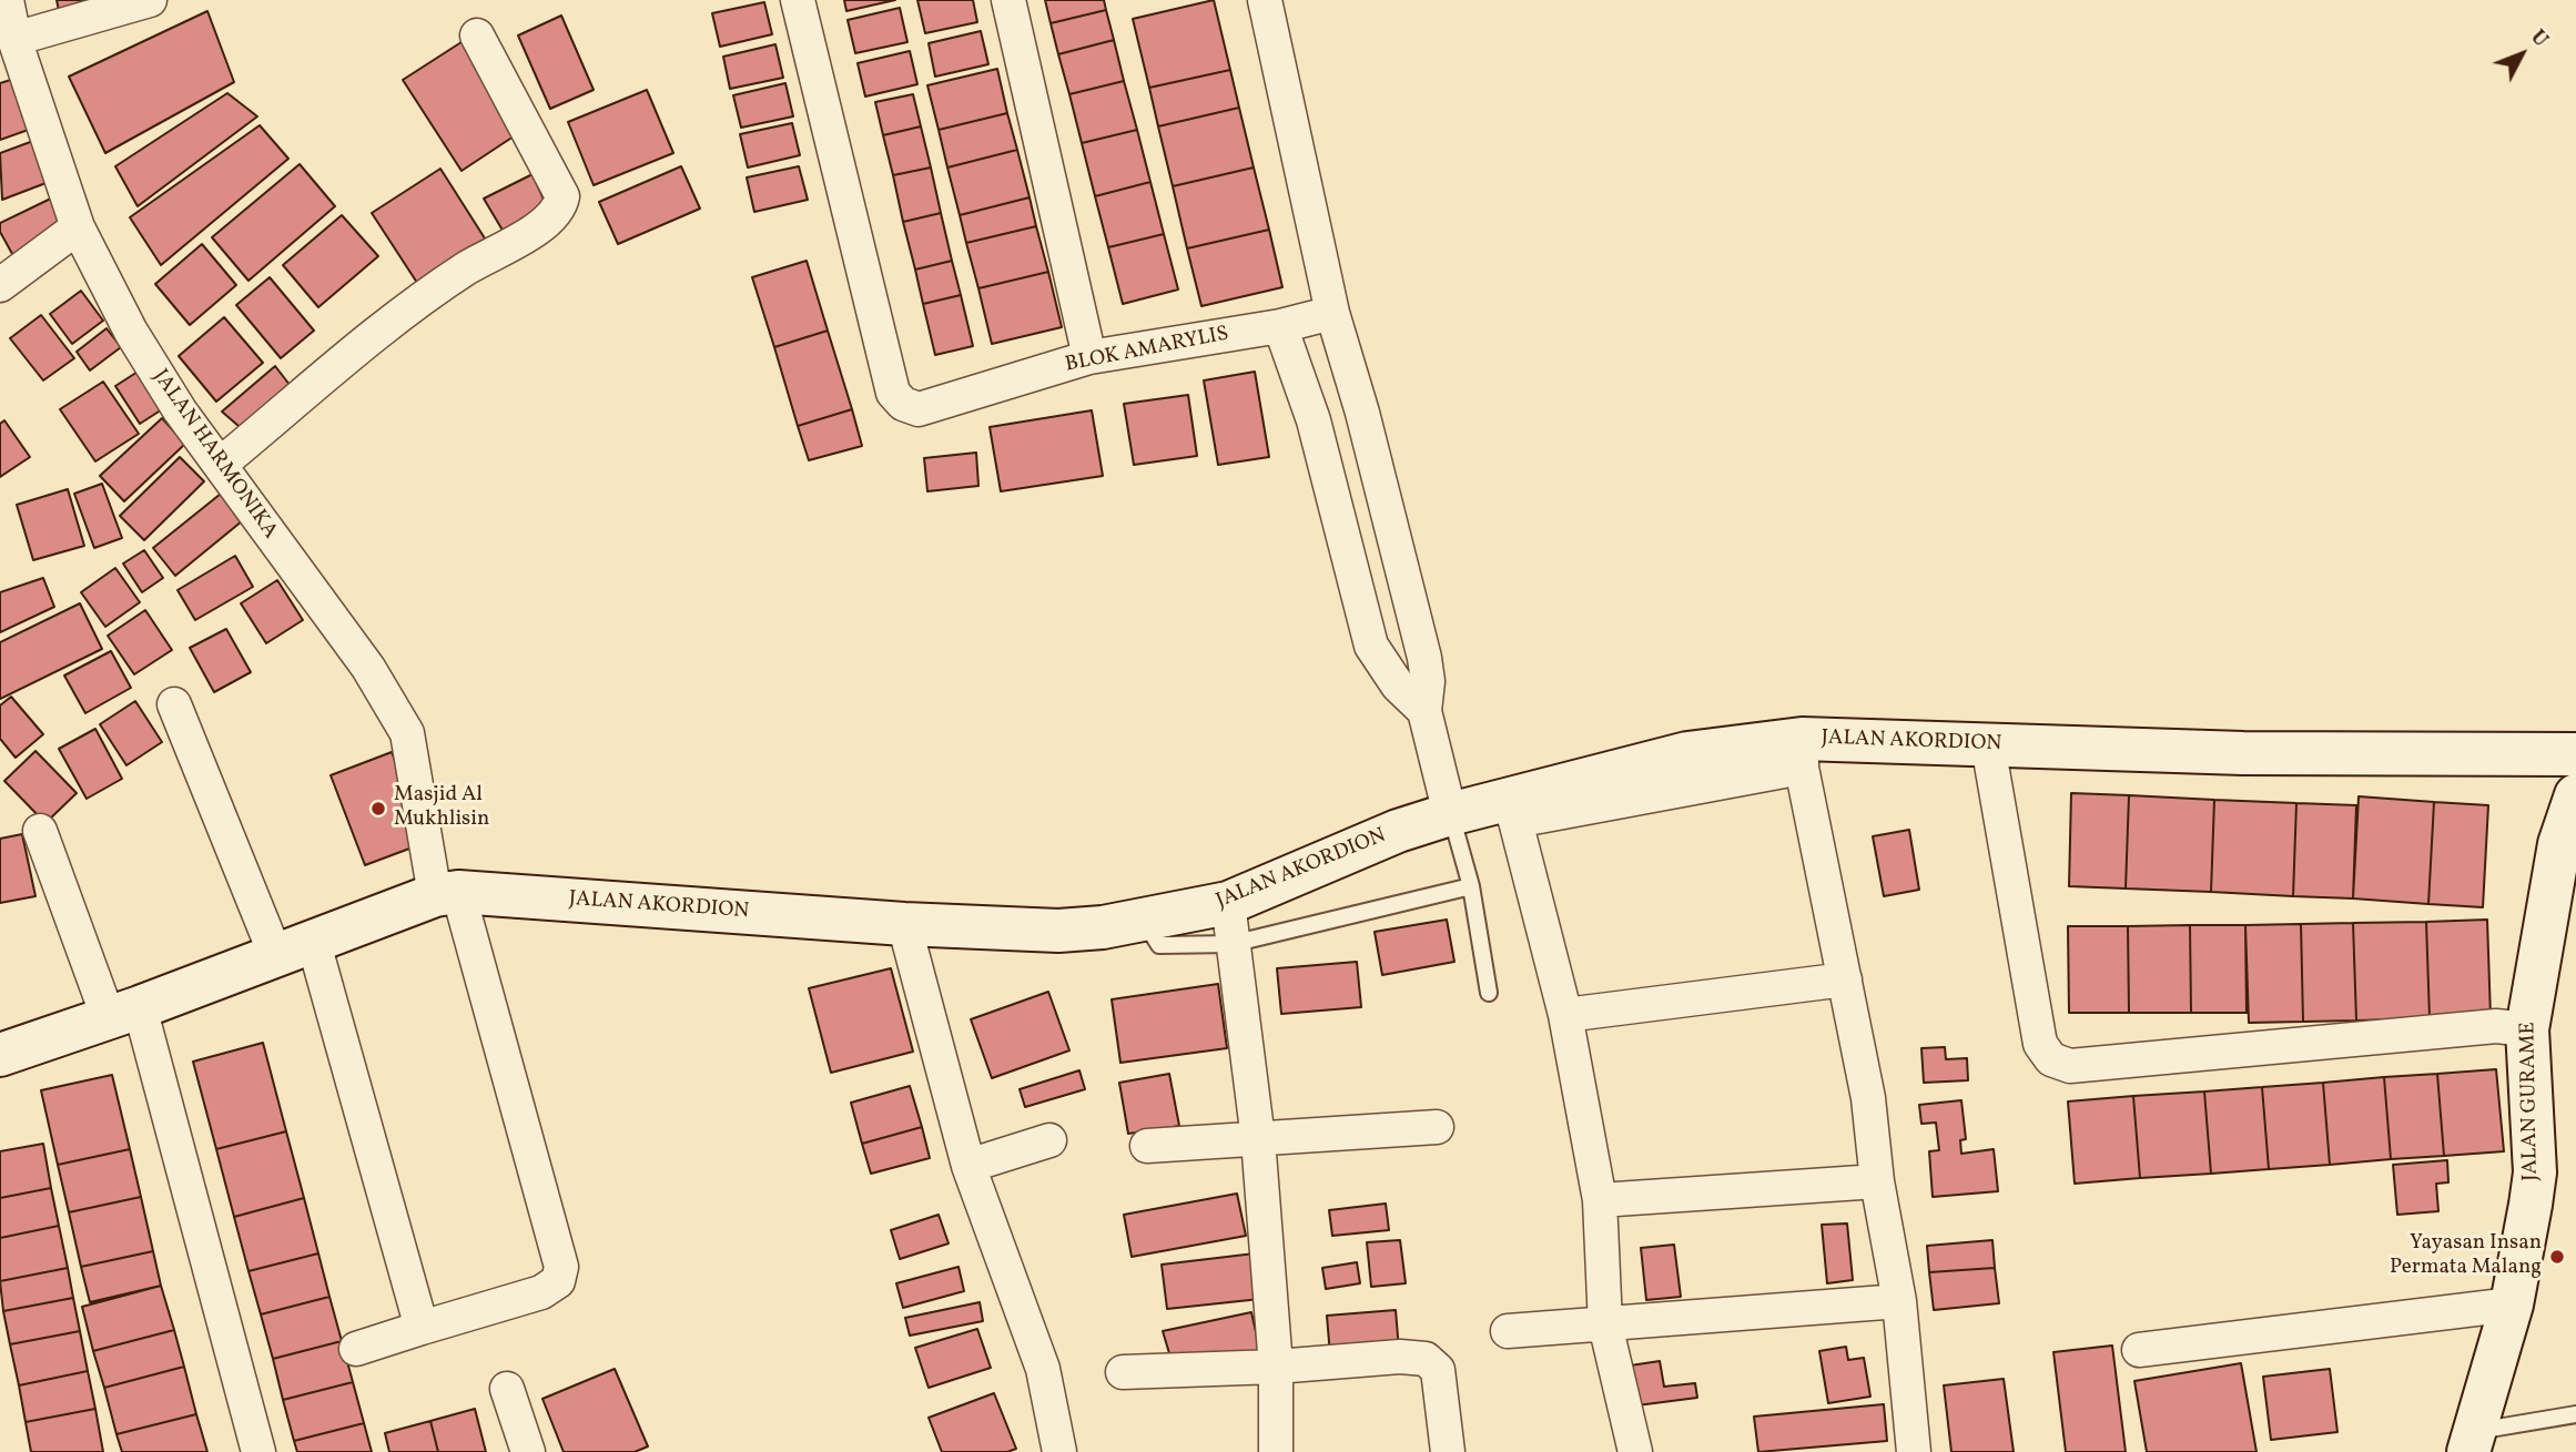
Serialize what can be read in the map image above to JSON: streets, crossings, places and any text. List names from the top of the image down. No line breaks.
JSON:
{"streets":{"street":["BLOK AMARYLIS","JALAN HARMONIKA","JALAN AKORDION","JALAN GURAME"]},"crossings":[["JALAN HARMONIKA","JALAN AKORDION"]],"places":["Masjid Al Mukhlisin","Yayasan Insan Permata Malang"],"north":"top right"}
